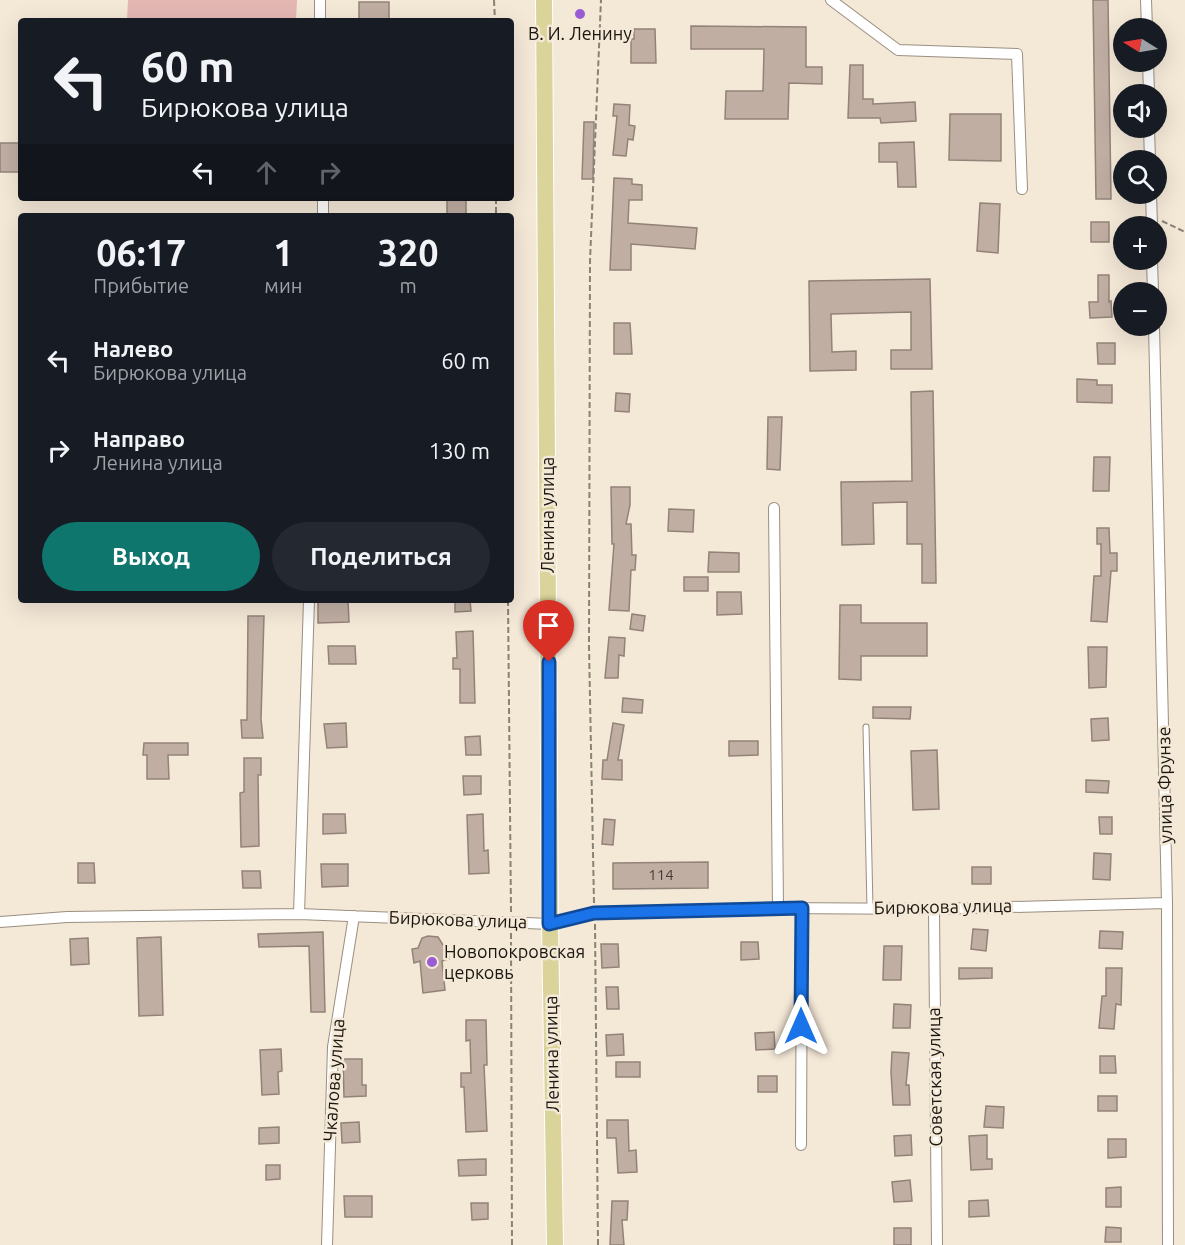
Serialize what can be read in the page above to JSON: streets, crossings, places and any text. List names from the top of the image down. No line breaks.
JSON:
{"streets":{"main road":["Ленина улица"],"street":["улица Фрунзе","Бирюкова улица","Советская улица","Чкалова улица"]},"crossings":[["Ленина улица","Бирюкова улица"],["улица Фрунзе","Бирюкова улица"],["Бирюкова улица","Советская улица"],["Бирюкова улица","Чкалова улица"]],"places":["В. И. Ленину","Новопокровская церковь"],"house_numbers":["114"],"north":"left","page":{"map_buttons":["+","−"],"turn":["60 m","Бирюкова улица"],"eta":["06:17","Прибытие","1","мин","320","m"],"list":[{"name":"Налево","note":"Бирюкова улица","value":"60 m"},{"name":"Направо","note":"Ленина улица","value":"130 m"}],"buttons":["Выход","Поделиться"]}}
